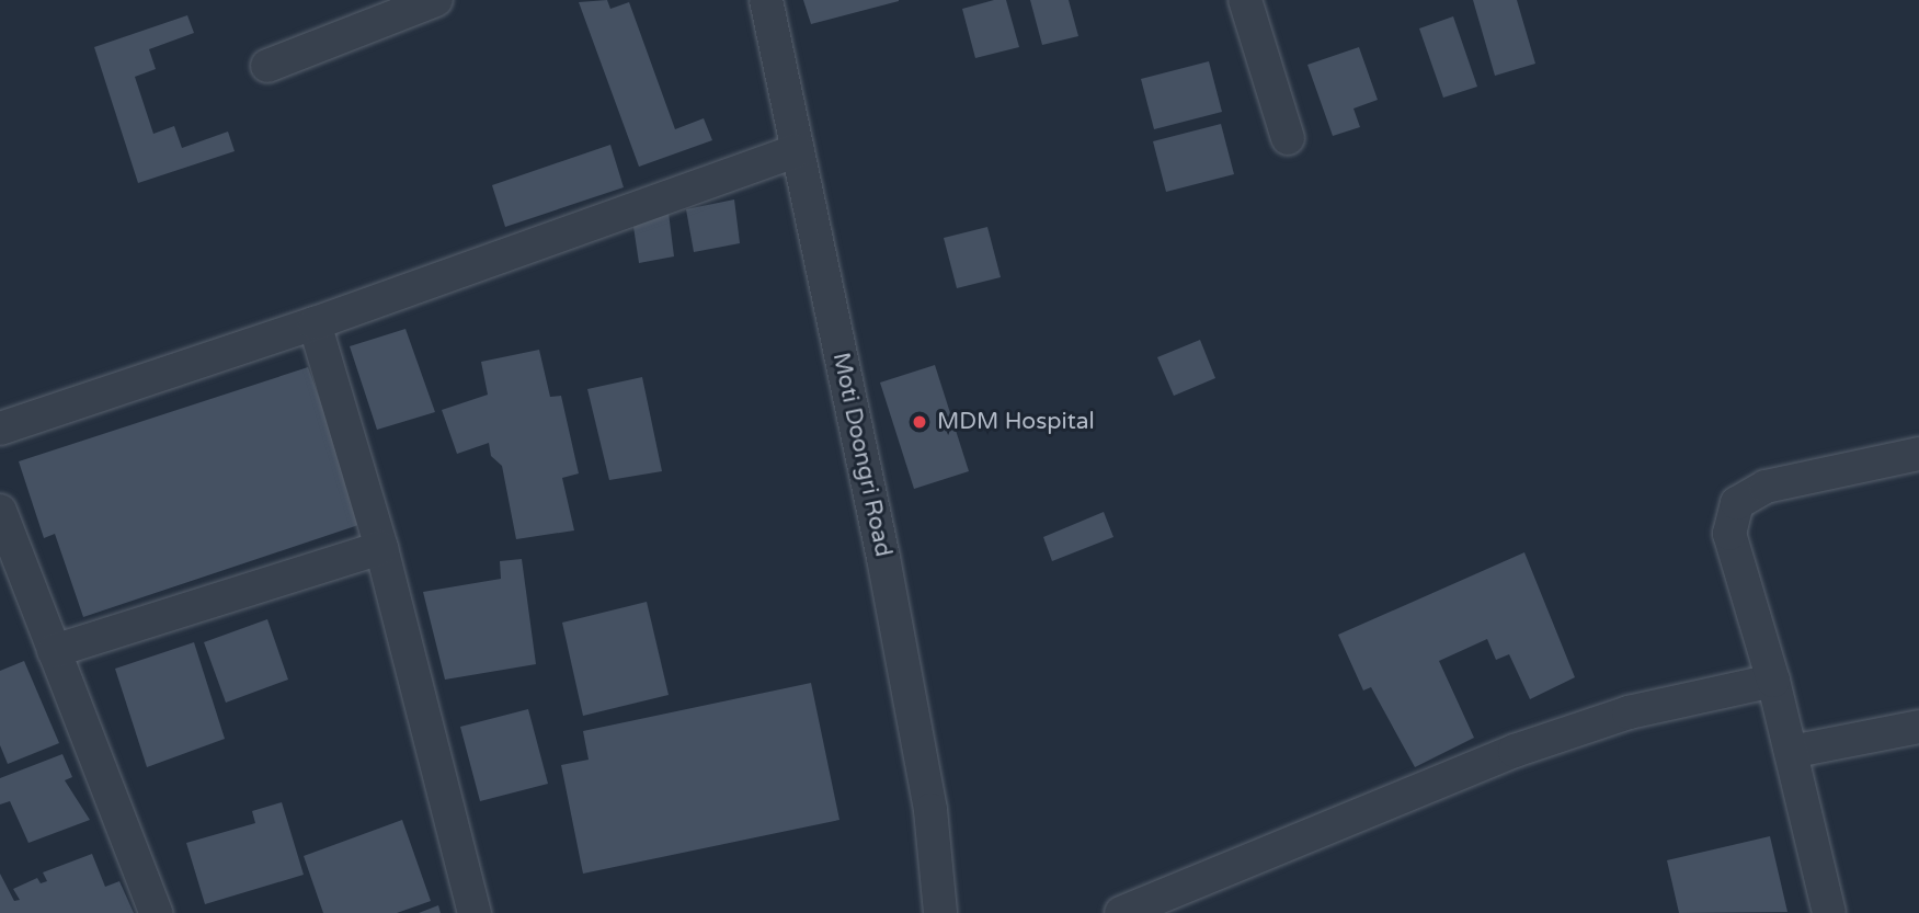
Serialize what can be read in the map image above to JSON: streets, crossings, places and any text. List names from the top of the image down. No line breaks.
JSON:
{"streets":{"street":["Moti Doongri Road"]},"places":["MDM Hospital"]}
